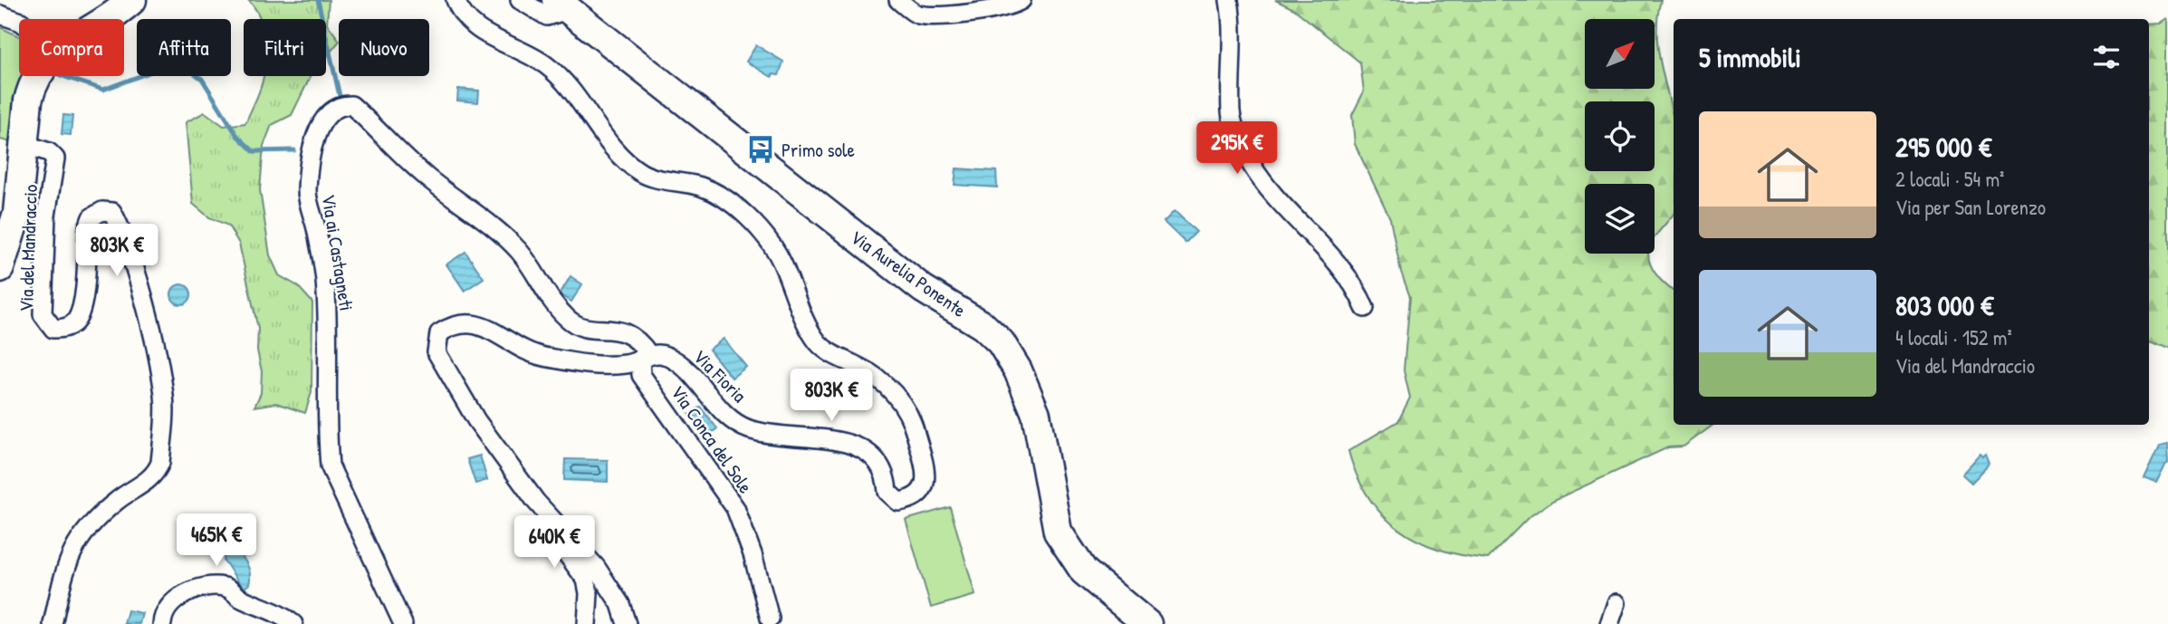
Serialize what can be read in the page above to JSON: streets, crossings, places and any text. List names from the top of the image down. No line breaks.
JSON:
{"streets":{"main road":["Via Aurelia Ponente"],"street":["Via del Mandraccio","Via ai Castagneti","Via Fioria","Via Conca del Sole"]},"crossings":[["Via ai Castagneti","Via Fioria"],["Via ai Castagneti","Via Conca del Sole"],["Via Fioria","Via Conca del Sole"]],"places":{"bus stop":["Primo sole"]},"north":"top right","page":{"chip":["Compra","Affitta","Filtri","Nuovo"],"heading":"5 immobili","list":[{"name":"295 000 €","note":"2 locali · 54 m² · Via per San Lorenzo"},{"name":"803 000 €","note":"4 locali · 152 m² · Via del Mandraccio"}],"price":["295K €","803K €","803K €","465K €","640K €"]}}
